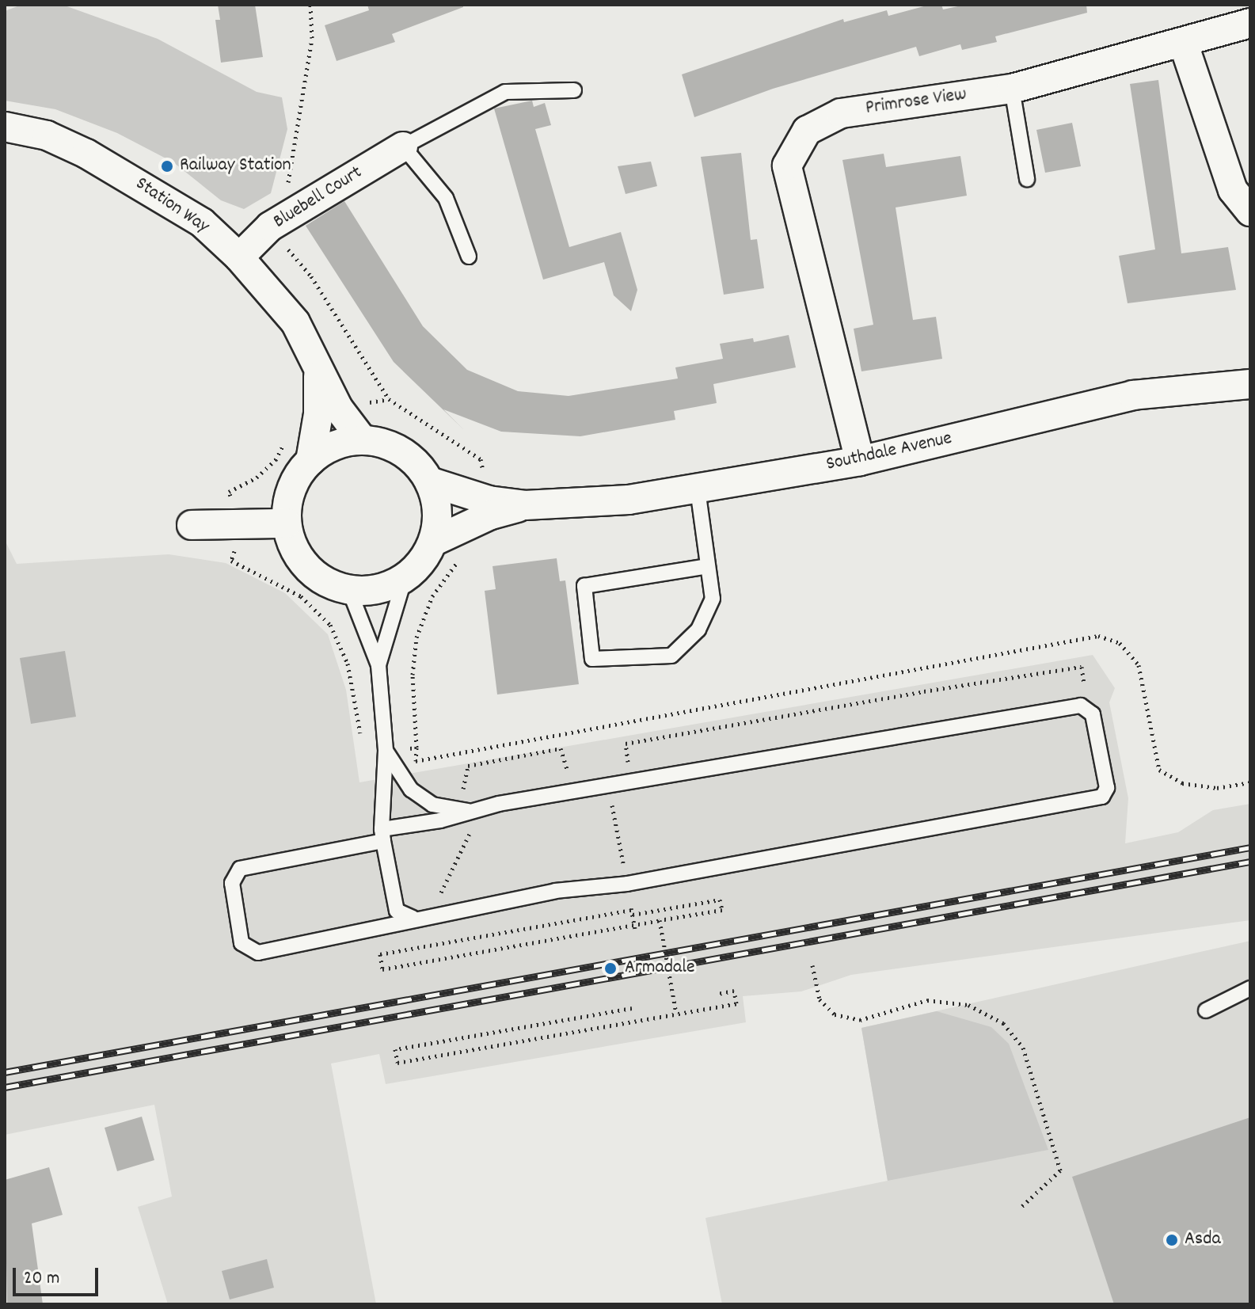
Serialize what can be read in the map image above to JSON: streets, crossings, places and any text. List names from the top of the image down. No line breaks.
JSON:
{"streets":{"street":["Primrose View","Bluebell Court","Station Way","Southdale Avenue"]},"crossings":[["Primrose View","Southdale Avenue"],["Bluebell Court","Station Way"],["Station Way","Southdale Avenue"]],"places":["Railway Station","Armadale","Asda"],"scale_bar":"20 m"}
